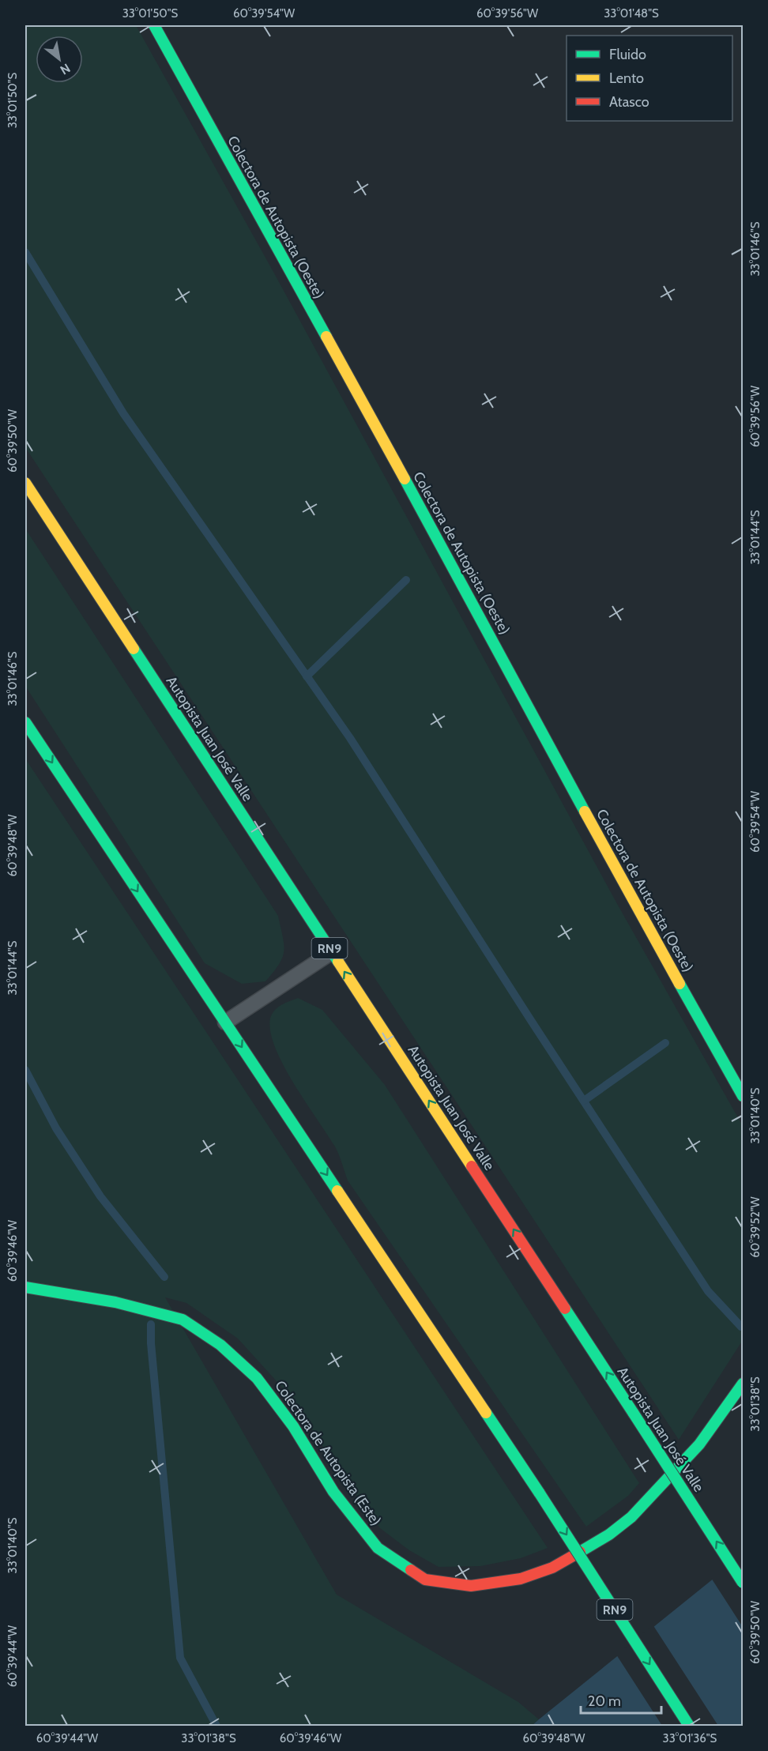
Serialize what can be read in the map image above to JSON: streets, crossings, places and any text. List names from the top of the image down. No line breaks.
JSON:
{"streets":{"main road":["Colectora de Autopista (Oeste)","Autopista Juan José Valle","RN9","Colectora de Autopista (Este)"]},"one_way":["Autopista Juan José Valle"],"legend":["Fluido","Lento","Atasco"],"scale_bar":"20 m","north":"bottom right","coordinates":["33°01'50\"S","60°39'54\"W","60°39'56\"W","33°01'48\"S","33°01'46\"S","60°39'50\"W","33°01'44\"S","60°39'48\"W","33°01'40\"S","60°39'52\"W","60°39'46\"W","33°01'38\"S","60°39'44\"W","33°01'36\"S"]}
